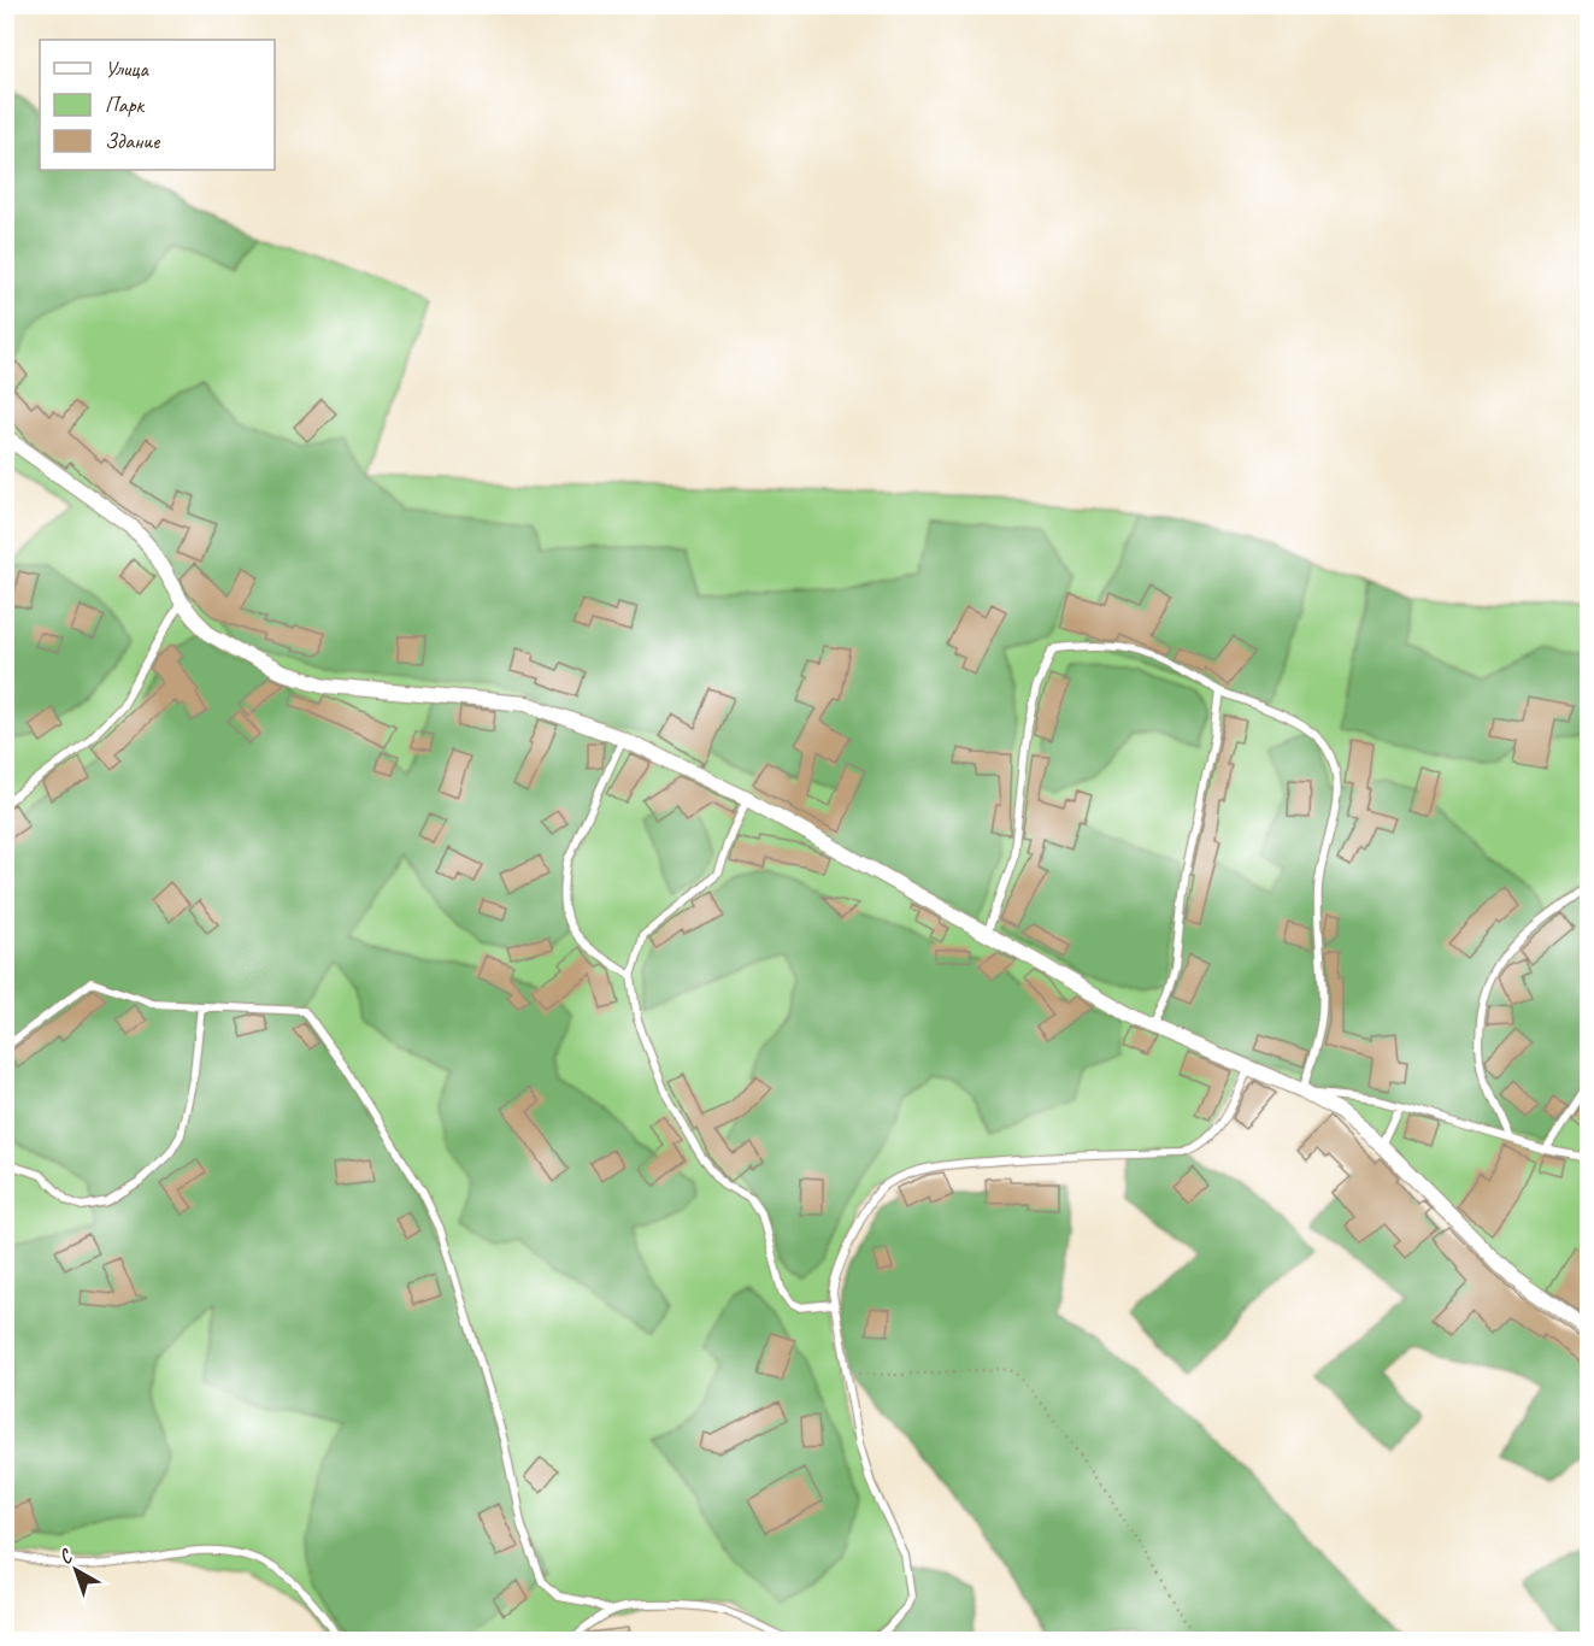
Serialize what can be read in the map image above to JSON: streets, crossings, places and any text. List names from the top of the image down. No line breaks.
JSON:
{"legend":["Улица","Парк","Здание"],"north":"top left"}
